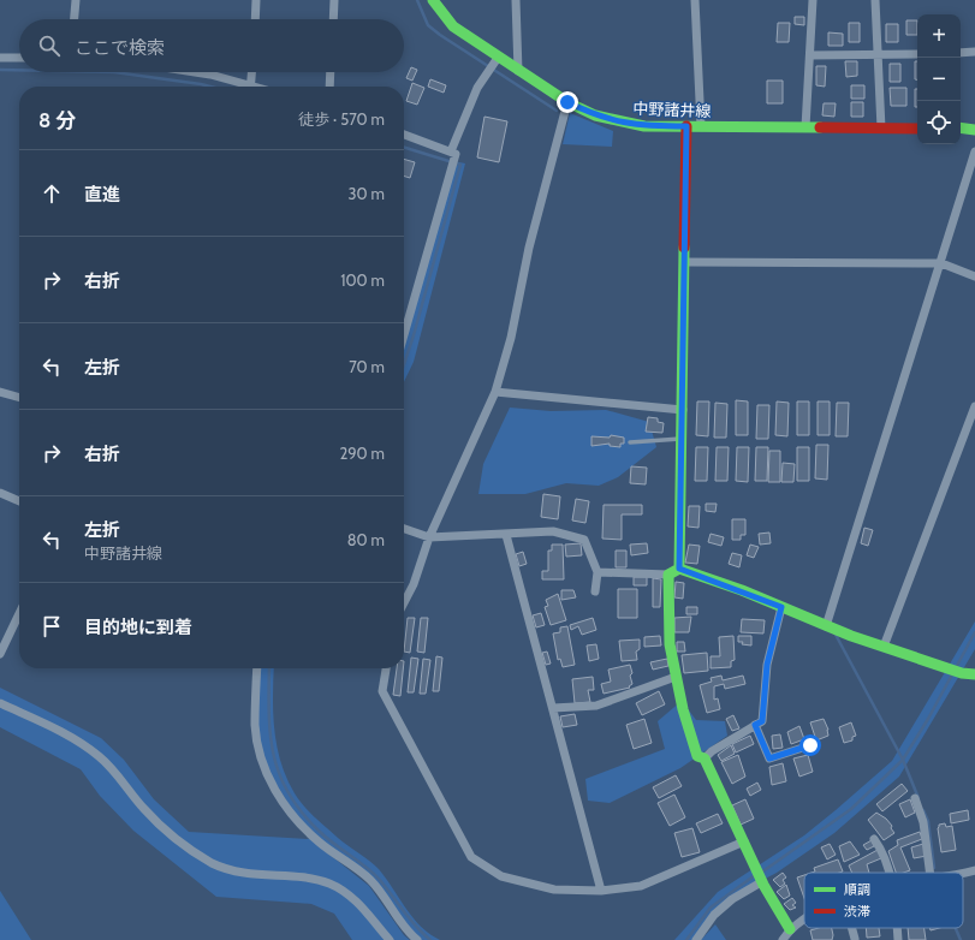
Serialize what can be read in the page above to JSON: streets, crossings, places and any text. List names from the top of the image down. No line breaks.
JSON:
{"streets":{"street":["中野諸井線"]},"legend":["順調","渋滞"],"page":{"map_buttons":["+","−"],"search":"ここで検索","heading":["8 分","徒歩 · 570 m"],"list":[["直進","30 m"],["右折","100 m"],["左折","70 m"],["右折","290 m"],["左折","中野諸井線","80 m"],"目的地に到着"]}}
